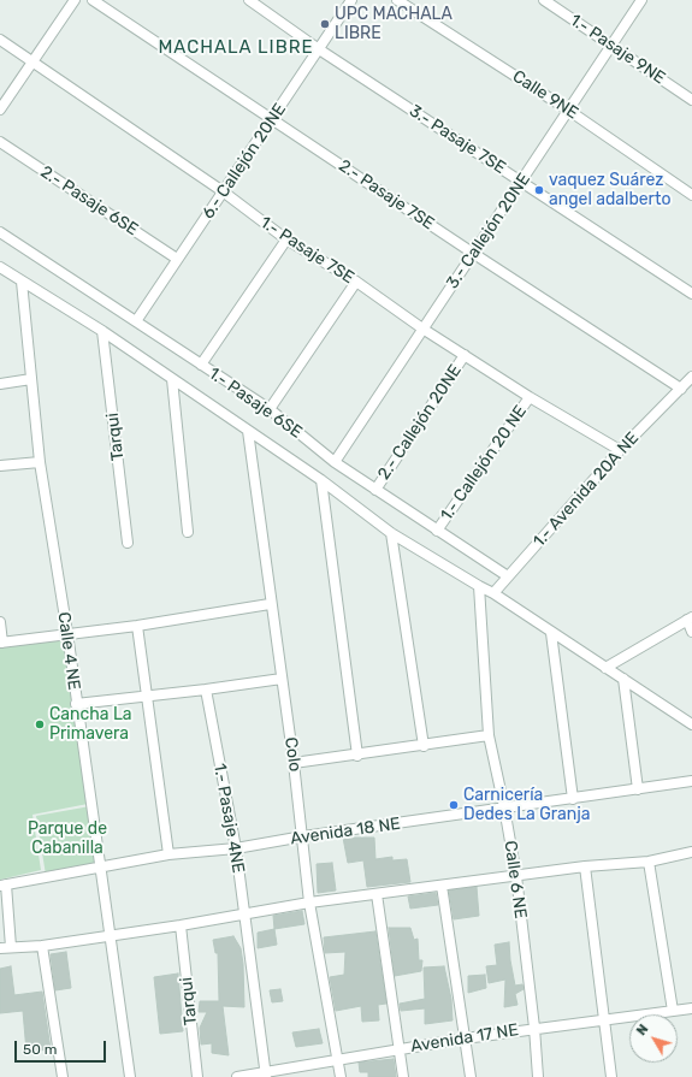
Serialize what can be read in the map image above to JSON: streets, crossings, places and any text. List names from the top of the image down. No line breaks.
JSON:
{"streets":{"street":["1.- Pasaje 9NE","Calle 9NE","3.- Pasaje 7SE","6.- Callejón 20NE","2.- Pasaje 7SE","2.- Pasaje 6SE","3.- Callejón 20NE","1.- Pasaje 7SE","1.- Pasaje 6SE","2.- Callejón 20NE","Tarqui","1.- Callejón 20 NE","1.- Avenida 20A NE","Calle 4 NE","Colo","1.- Pasaje 4NE","Avenida 18 NE","Calle 6 NE","Avenida 17 NE"]},"crossings":[["1.- Pasaje 9NE","3.- Callejón 20NE"],["Calle 9NE","3.- Callejón 20NE"],["3.- Pasaje 7SE","6.- Callejón 20NE"],["3.- Pasaje 7SE","3.- Callejón 20NE"],["6.- Callejón 20NE","2.- Pasaje 7SE"],["6.- Callejón 20NE","2.- Pasaje 6SE"],["6.- Callejón 20NE","1.- Pasaje 7SE"],["6.- Callejón 20NE","1.- Pasaje 6SE"],["2.- Pasaje 7SE","3.- Callejón 20NE"],["2.- Pasaje 7SE","1.- Avenida 20A NE"],["3.- Callejón 20NE","1.- Pasaje 7SE"],["3.- Callejón 20NE","1.- Pasaje 6SE"],["1.- Pasaje 7SE","2.- Callejón 20NE"],["1.- Pasaje 7SE","1.- Callejón 20 NE"],["1.- Pasaje 7SE","1.- Avenida 20A NE"],["1.- Pasaje 6SE","2.- Callejón 20NE"],["1.- Pasaje 6SE","1.- Callejón 20 NE"],["1.- Pasaje 6SE","1.- Avenida 20A NE"],["Calle 4 NE","Avenida 18 NE"],["Colo","Avenida 18 NE"],["Colo","Avenida 17 NE"],["1.- Pasaje 4NE","Avenida 18 NE"],["1.- Pasaje 4NE","Avenida 17 NE"],["Avenida 18 NE","Calle 6 NE"],["Calle 6 NE","Avenida 17 NE"]],"districts":["MACHALA LIBRE"],"parks":["Parque de Cabanilla"],"places":["UPC MACHALA LIBRE","vaquez Suárez angel adalberto","Cancha La Primavera","Carnicería Dedes La Granja"],"scale_bar":"50 m","north":"top left"}
